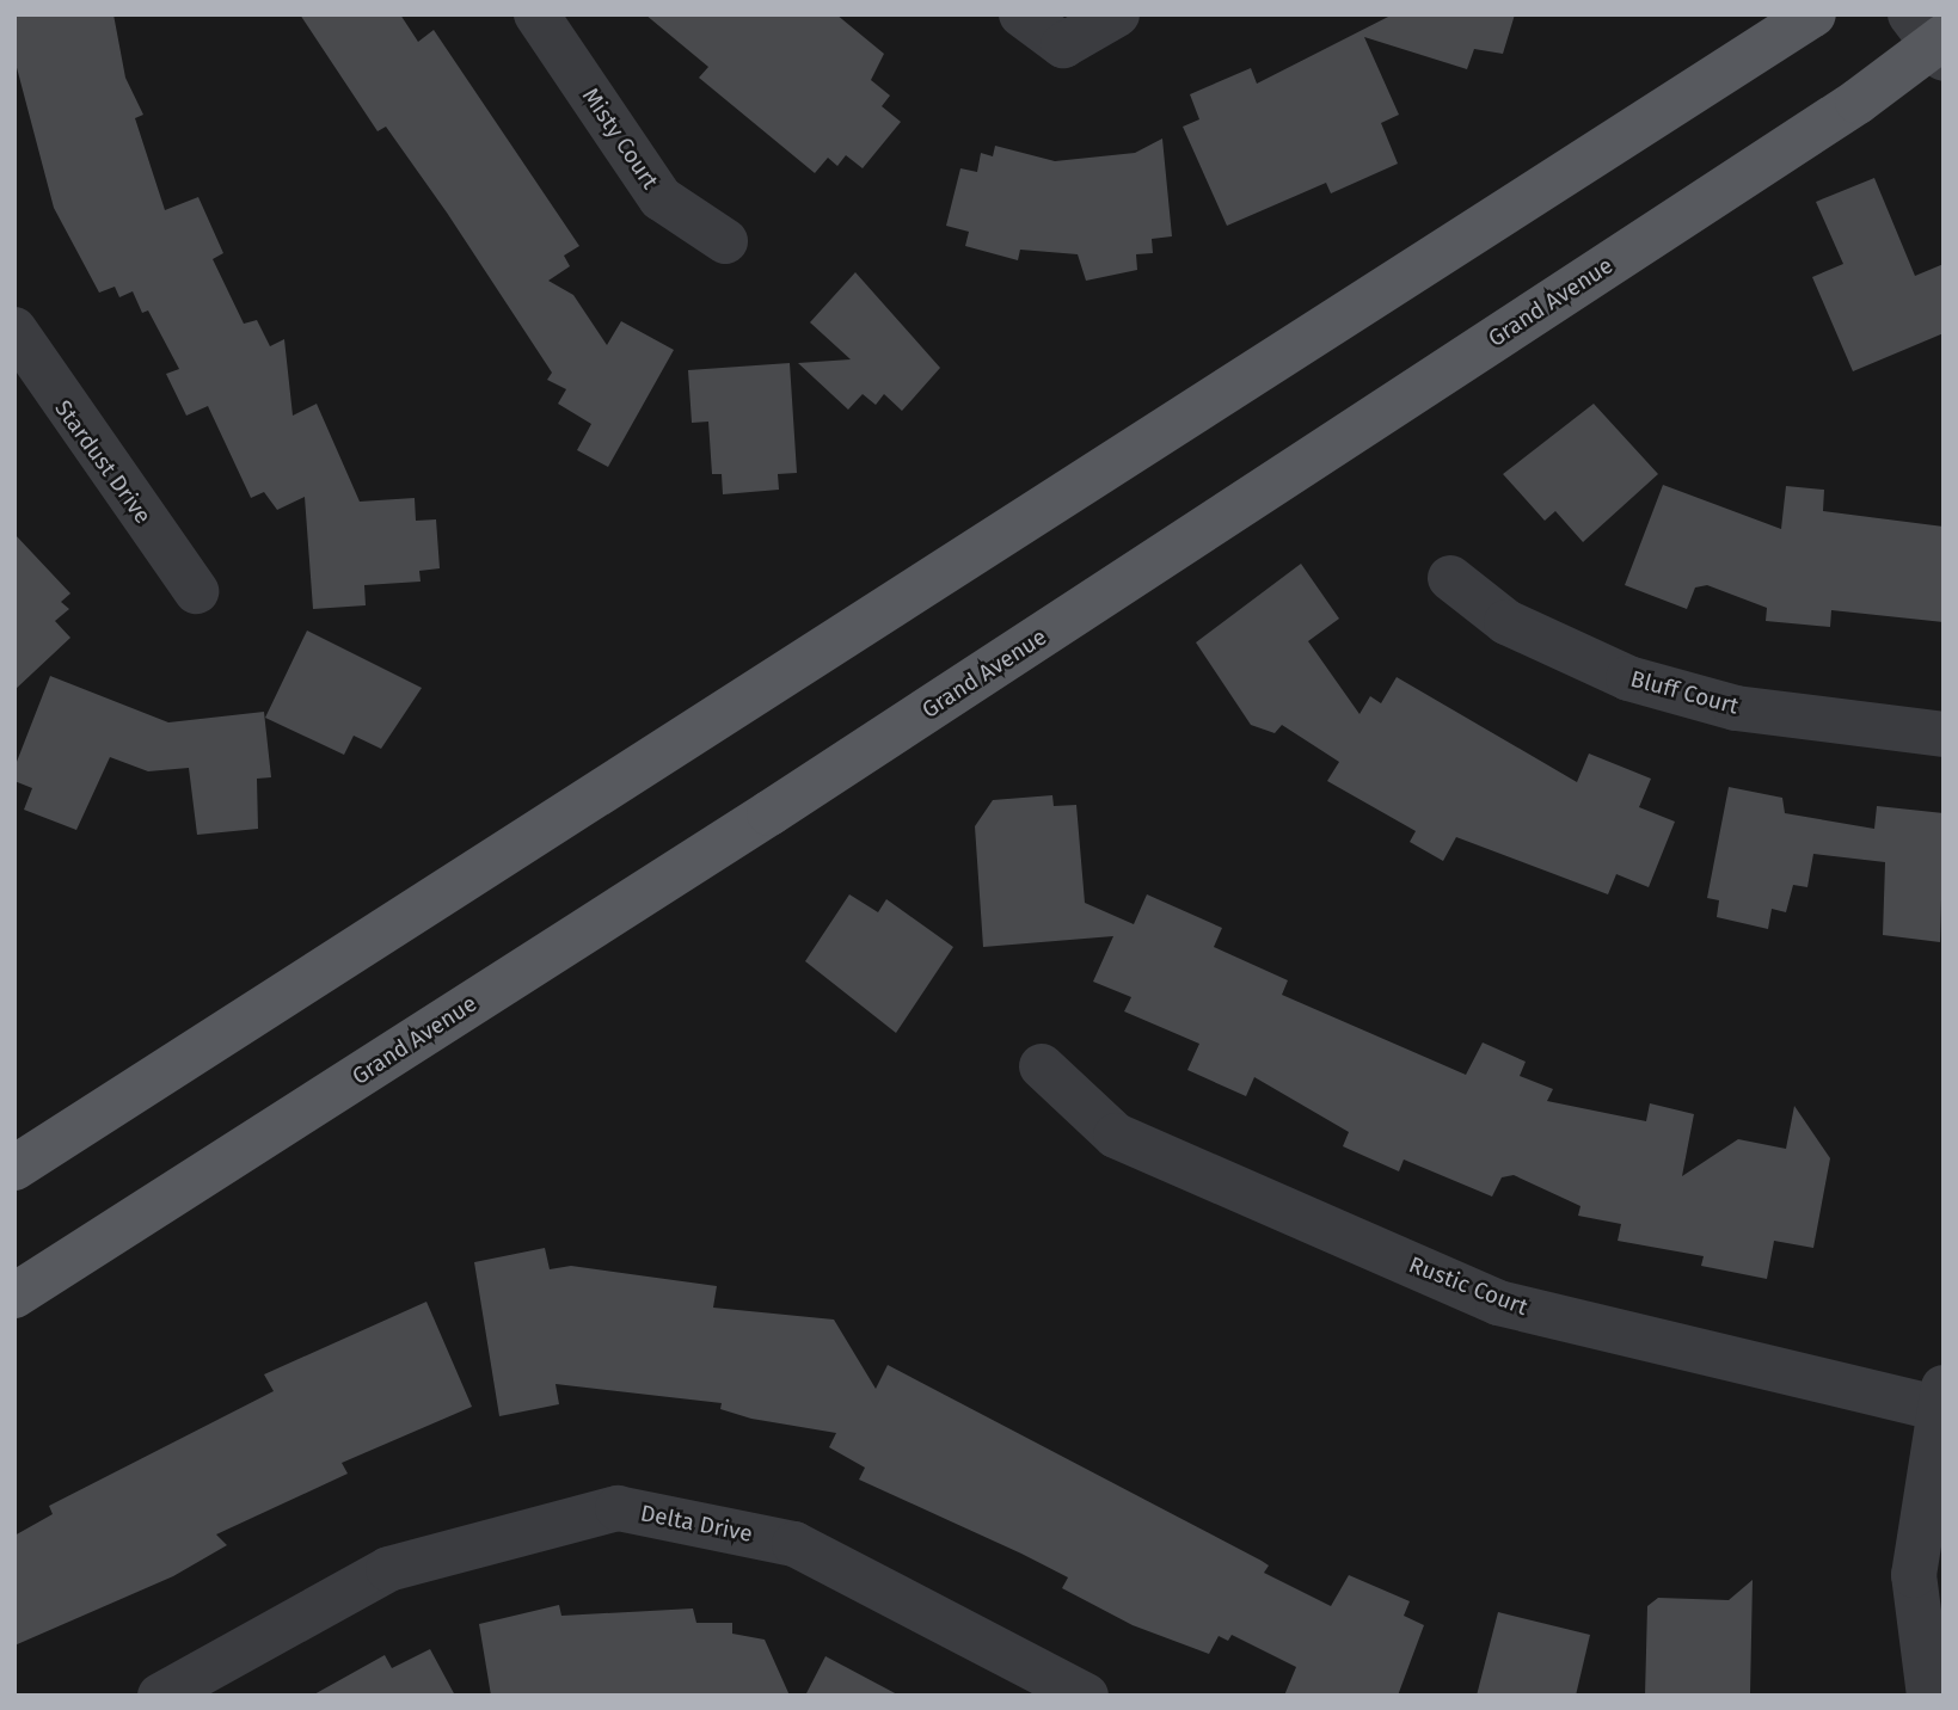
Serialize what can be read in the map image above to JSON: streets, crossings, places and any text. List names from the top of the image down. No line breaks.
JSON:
{"streets":{"main road":["Grand Avenue"],"street":["Misty Court","Stardust Drive","Bluff Court","Rustic Court","Delta Drive"]}}
